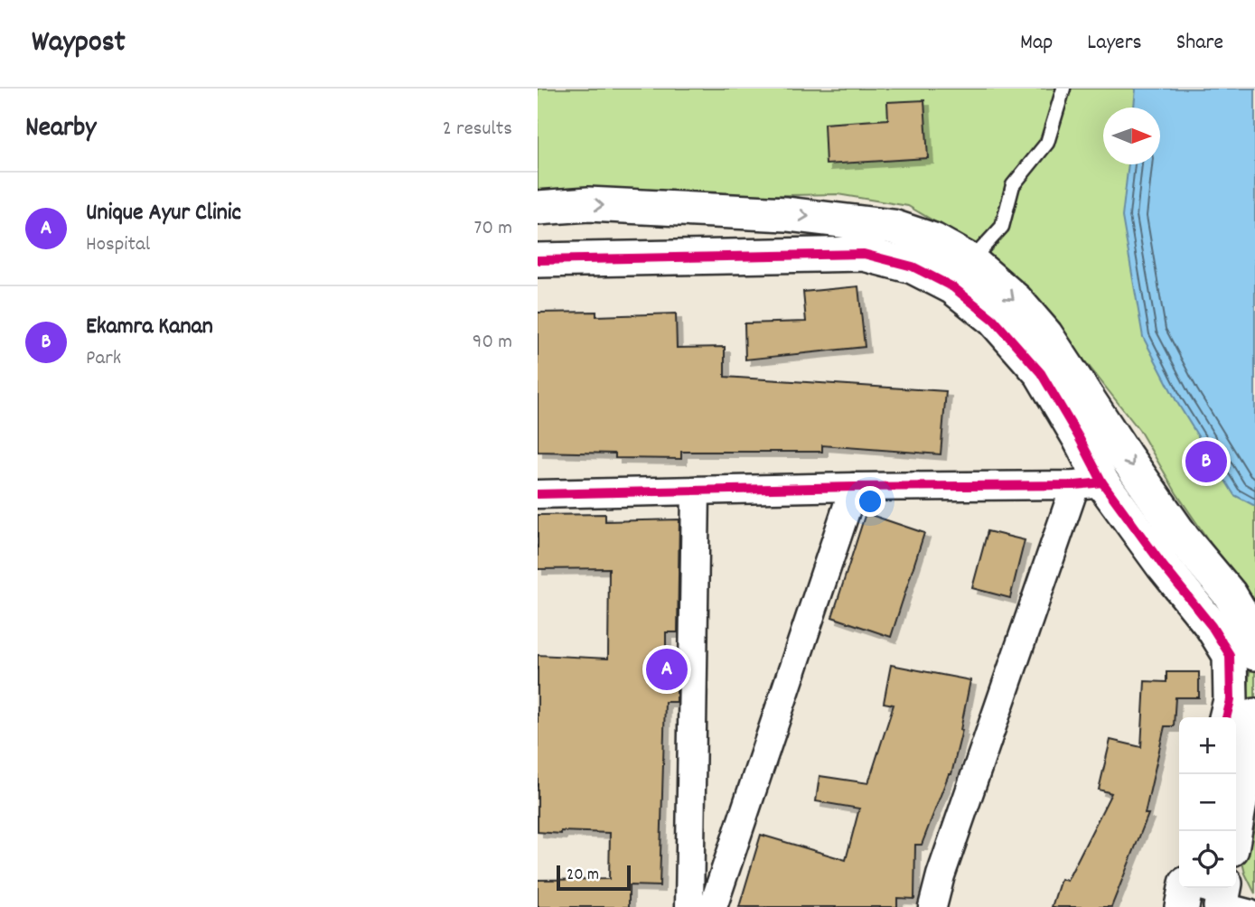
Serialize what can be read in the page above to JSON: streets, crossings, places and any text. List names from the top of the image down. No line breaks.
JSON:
{"scale_bar":"20 m","north":"right","page":{"header":"Waypost","nav":["Map","Layers","Share"],"heading":["Nearby","2 results"],"list":[{"mark":"A","name":"Unique Ayur Clinic","note":"Hospital","value":"70 m"},{"mark":"B","name":"Ekamra Kanan","note":"Park","value":"90 m"}],"pins":["B","A"],"map_buttons":["+","−"],"scale":"20 m"}}
